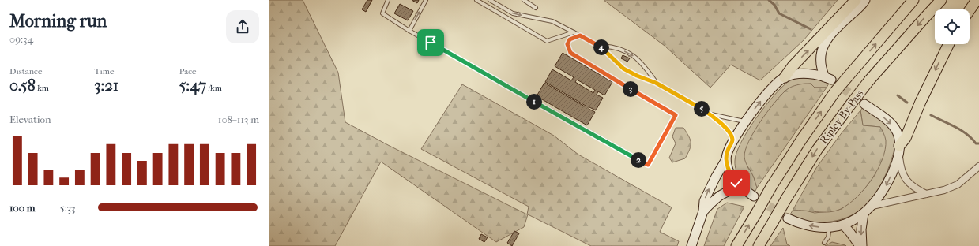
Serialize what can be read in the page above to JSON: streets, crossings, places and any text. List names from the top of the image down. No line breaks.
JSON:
{"streets":{"highway":["Ripley By-Pass"]},"page":{"heading":["Morning run","09:34"],"pins":["4","3","1","5","2"],"stats":[["Distance","0.58 km"],["Time","3:21"],["Pace","5:47 /km"]],"chart":["Elevation","108–113 m"],"list":[{"name":"100 m","note":"5:33"}]}}
